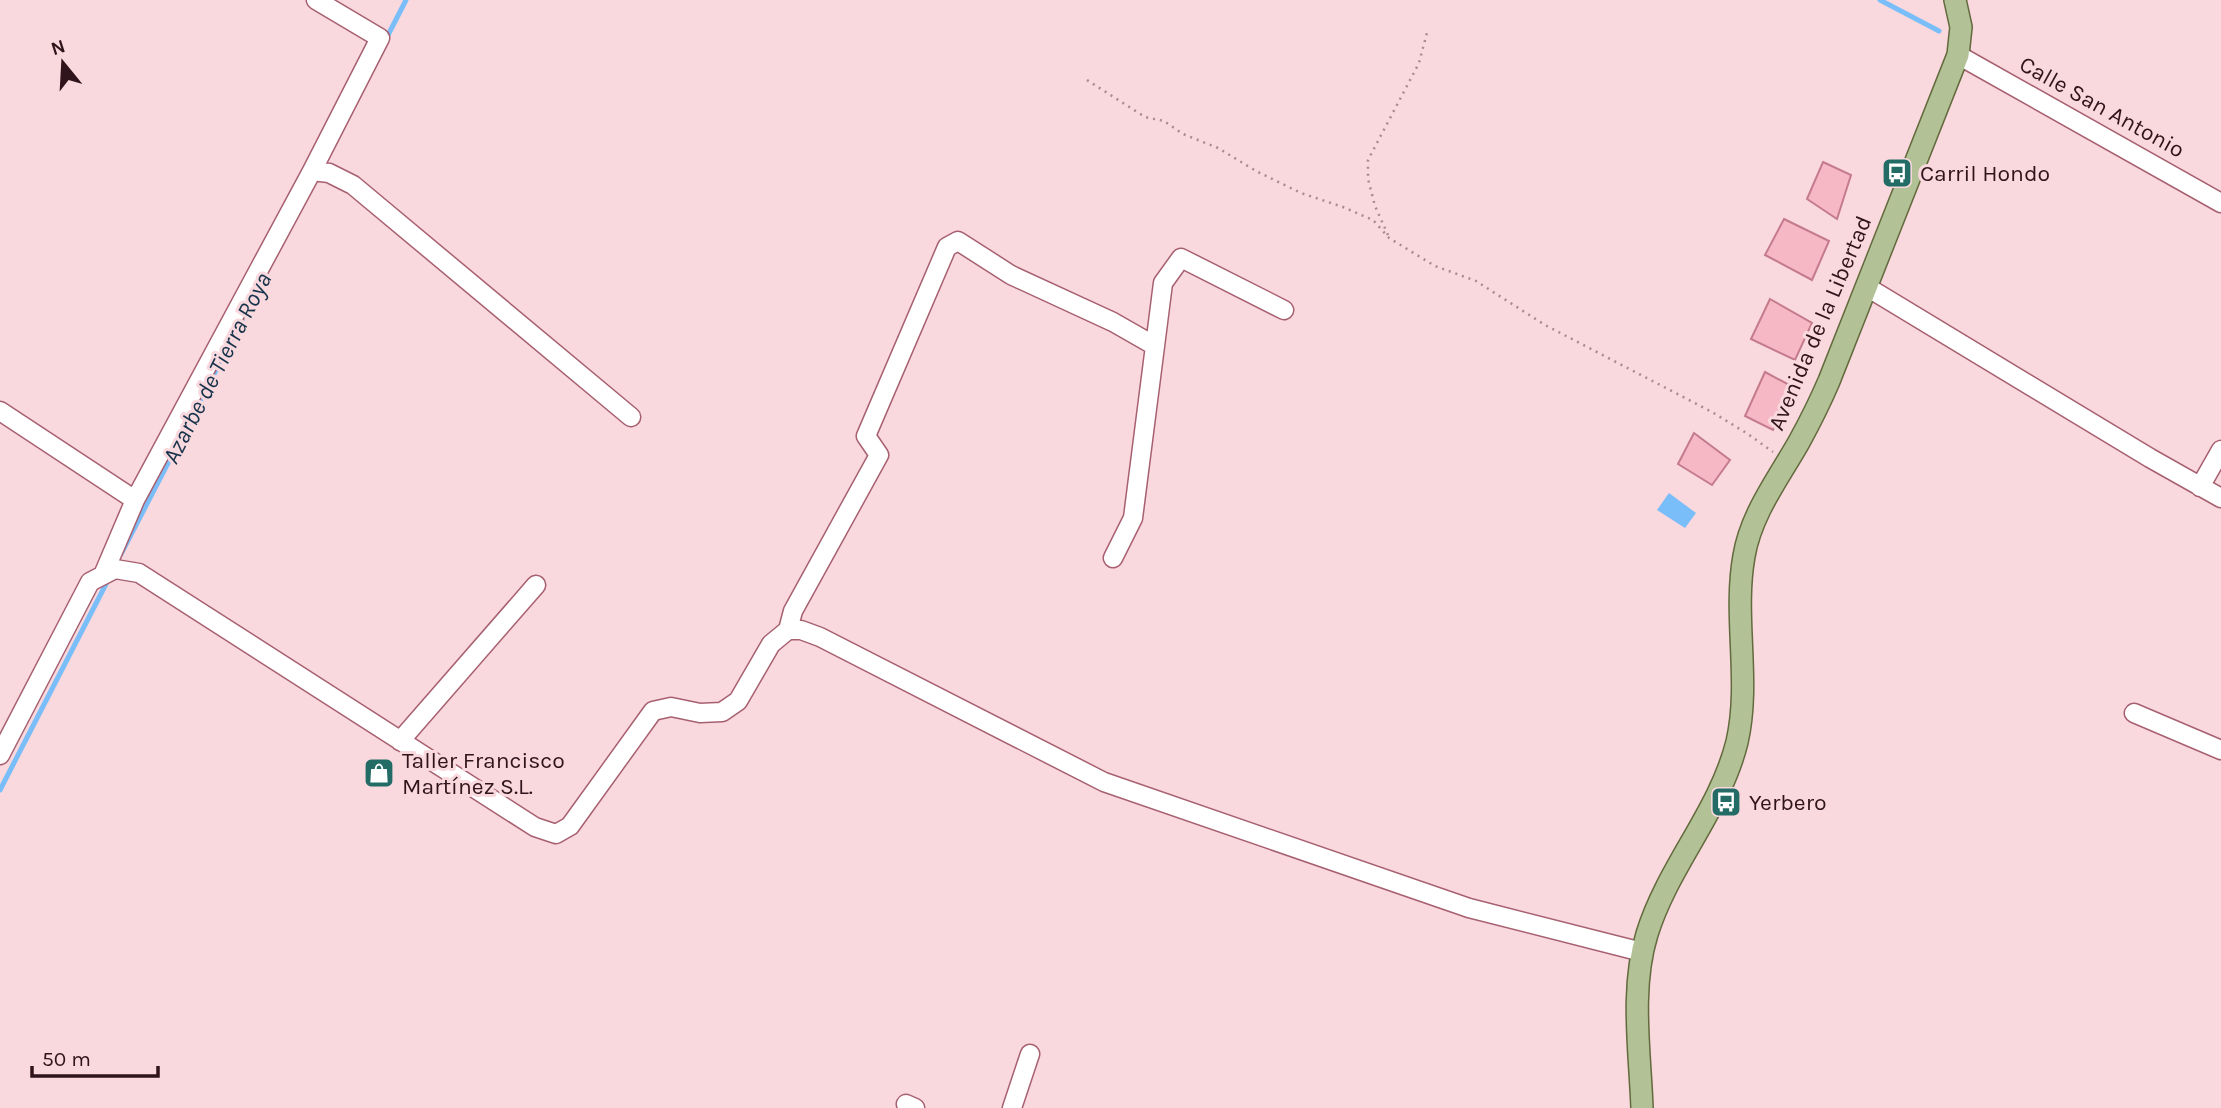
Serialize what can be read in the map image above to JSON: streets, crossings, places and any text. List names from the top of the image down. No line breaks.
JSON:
{"streets":{"main road":["Avenida de la Libertad"],"street":["Calle San Antonio"]},"crossings":[["Calle San Antonio","Avenida de la Libertad"]],"water":["Azarbe de Tierra Roya"],"places":{"bus stop":["Carril Hondo","Yerbero"],"shop":["Taller Francisco Martínez S.L."]},"scale_bar":"50 m","north":"top"}
